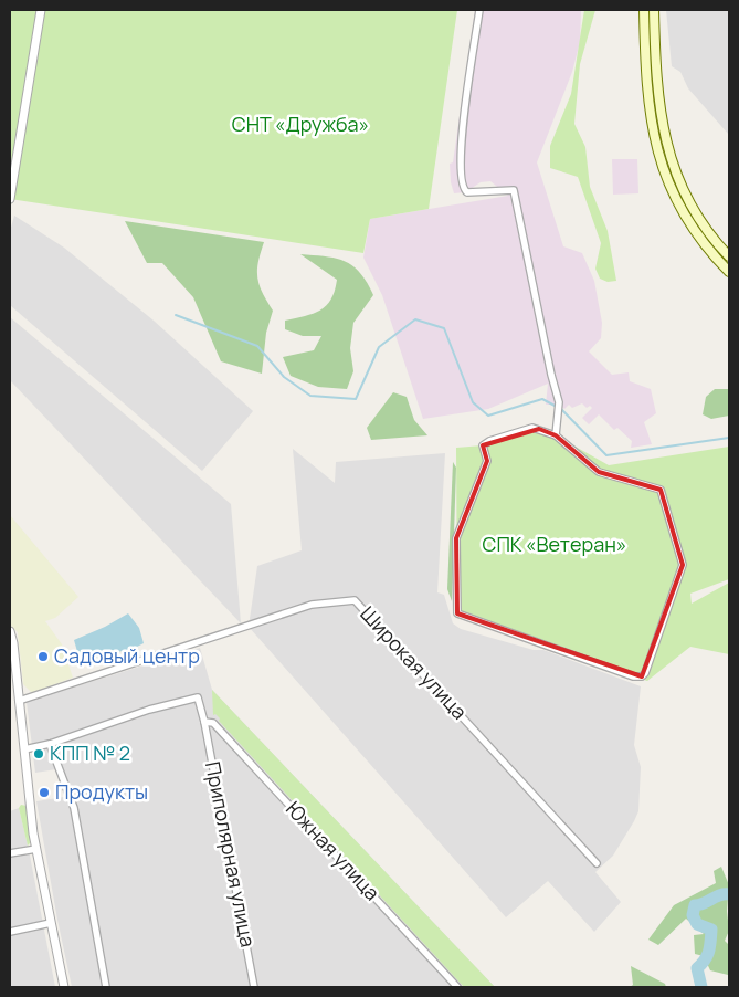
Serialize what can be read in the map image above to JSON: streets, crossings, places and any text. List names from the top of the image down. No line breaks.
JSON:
{"streets":{"street":["Широкая улица","Южная улица","Приполярная улица"]},"crossings":[["Южная улица","Приполярная улица"]],"parks":["СНТ «Дружба»","СПК «Ветеран»"],"places":["Садовый центр","КПП № 2","Продукты"]}
